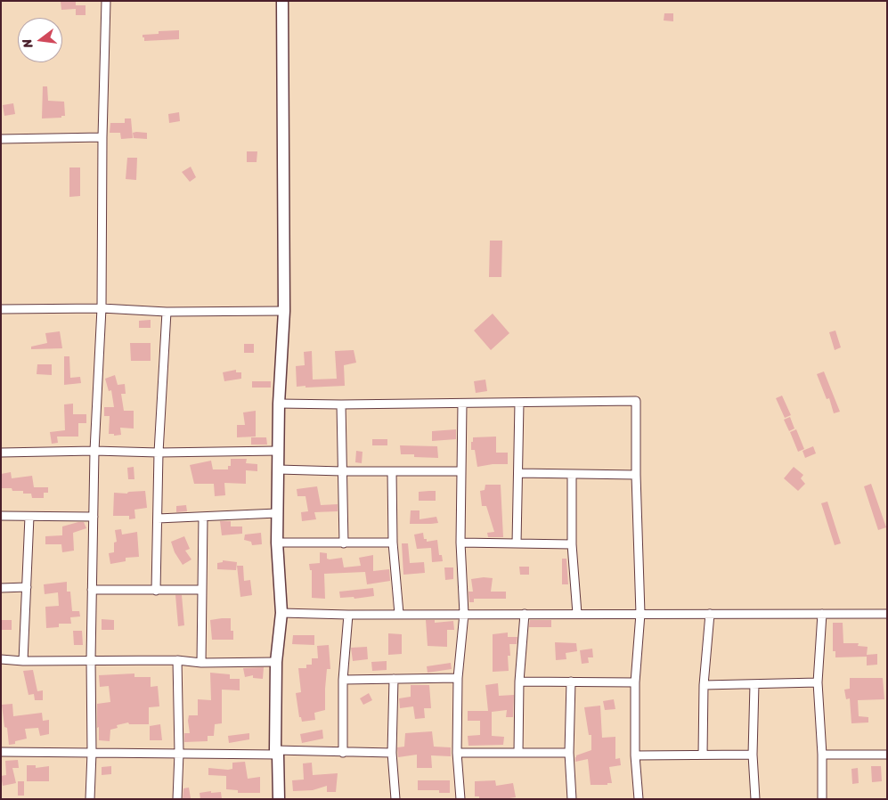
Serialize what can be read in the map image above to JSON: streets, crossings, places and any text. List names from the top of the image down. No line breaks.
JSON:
{"north":"left"}
